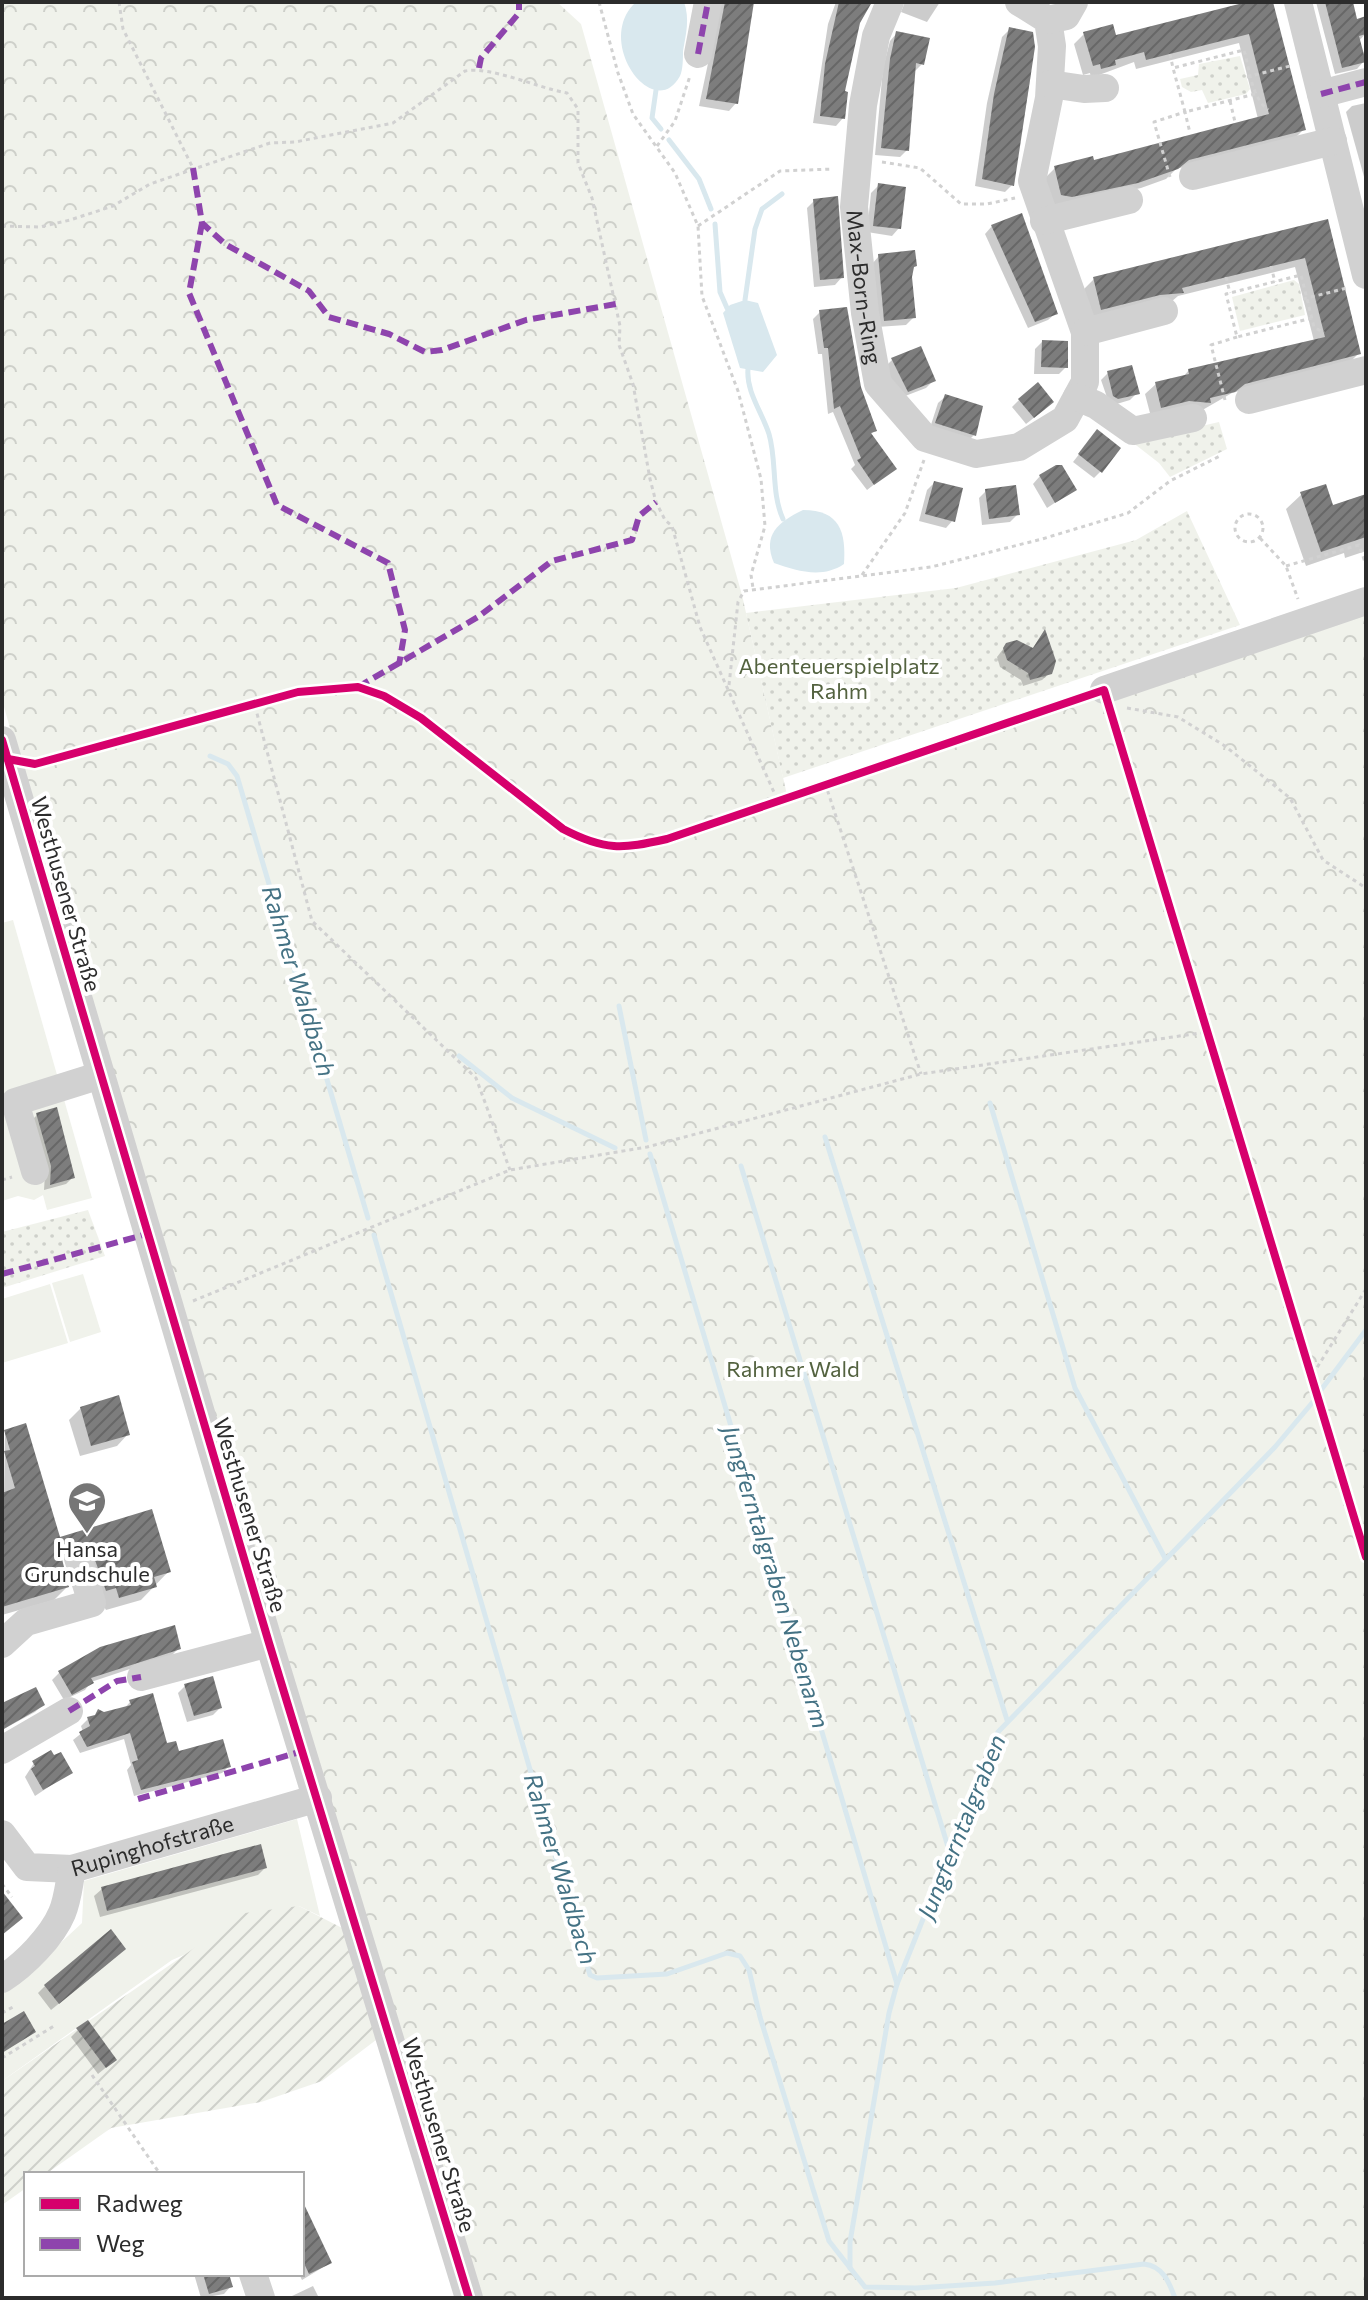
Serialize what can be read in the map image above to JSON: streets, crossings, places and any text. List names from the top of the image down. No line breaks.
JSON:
{"streets":{"street":["Max-Born-Ring","Westhusener Straße","Rupinghofstraße"]},"crossings":[["Westhusener Straße","Rupinghofstraße"]],"water":["Rahmer Waldbach","Jungferntalgraben Nebenarm","Jungferntalgraben"],"parks":["Abenteuerspielplatz Rahm","Rahmer Wald"],"places":{"school or university":["Hansa Grundschule"]},"legend":["Radweg","Weg"]}
